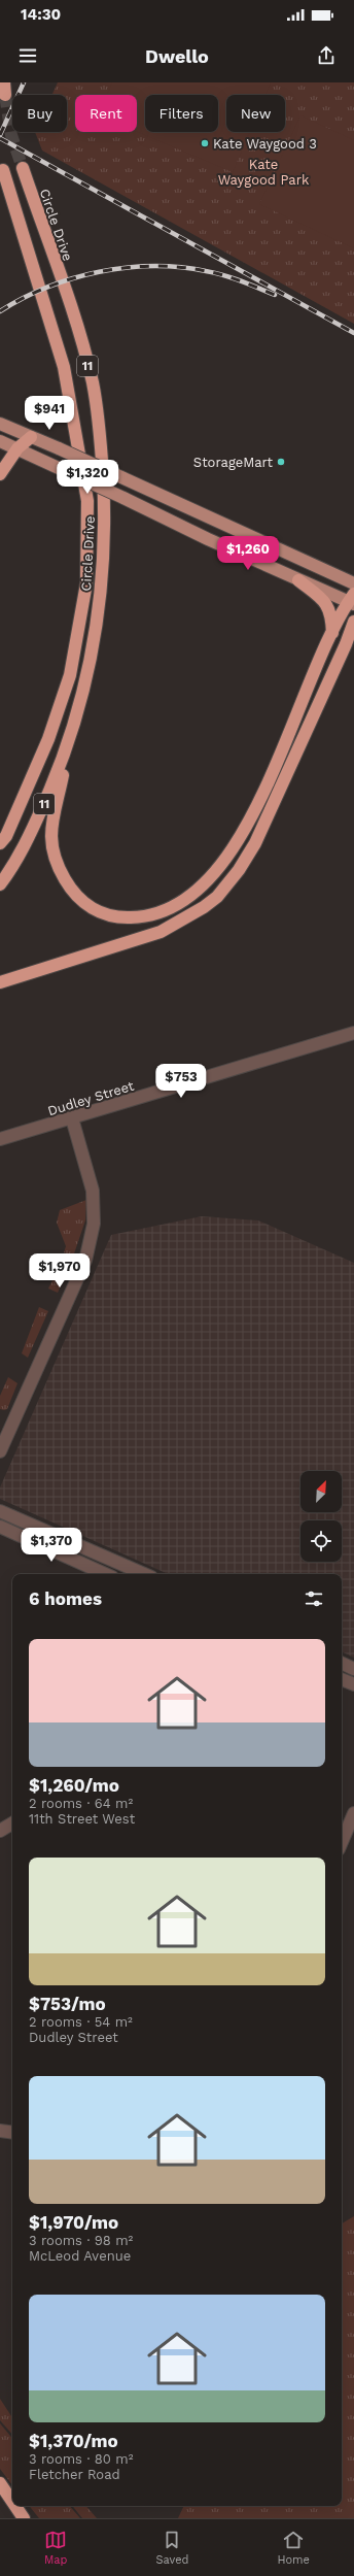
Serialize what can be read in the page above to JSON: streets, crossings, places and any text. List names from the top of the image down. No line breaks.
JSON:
{"streets":{"highway":["Circle Drive","11"],"street":["Dudley Street"]},"parks":["Kate Waygood Park"],"places":["Kate Waygood 3","StorageMart"],"north":"top right","page":{"status":"14:30","header":"Dwello","chip":["Buy","Rent","Filters","New"],"price":["$941","$1,320","$1,260","$753","$1,970","$1,370"],"heading":"6 homes","list":[{"name":"$1,260/mo","note":"2 rooms · 64 m² · 11th Street West"},{"name":"$753/mo","note":"2 rooms · 54 m² · Dudley Street"},{"name":"$1,970/mo","note":"3 rooms · 98 m² · McLeod Avenue"},{"name":"$1,370/mo","note":"3 rooms · 80 m² · Fletcher Road"}],"tabs":["Map","Saved","Home"]}}
